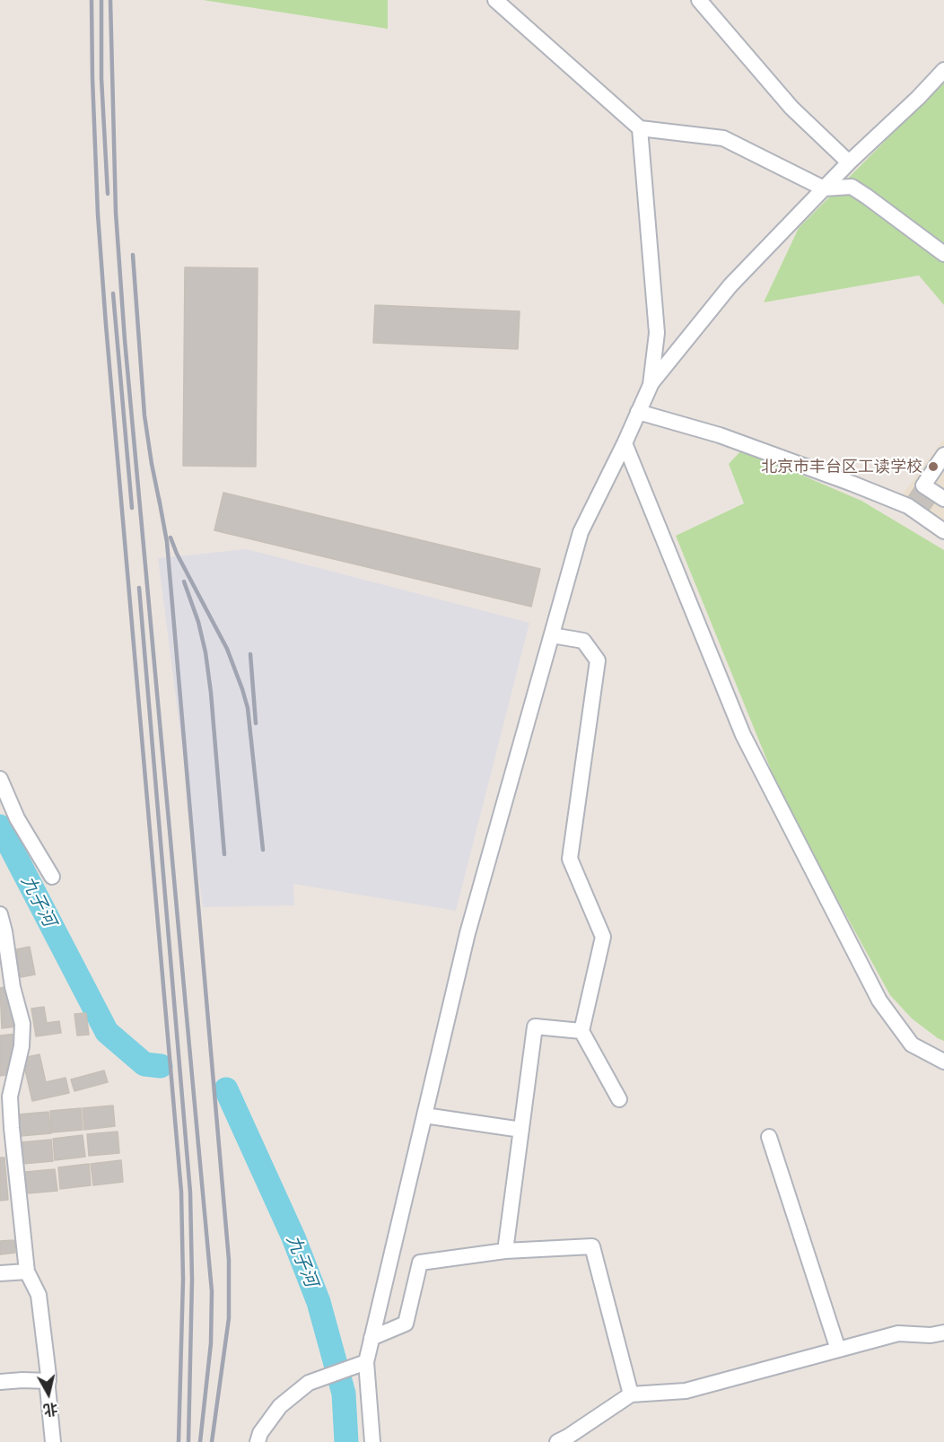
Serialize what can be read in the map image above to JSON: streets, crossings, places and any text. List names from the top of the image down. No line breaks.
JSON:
{"water":["九子河"],"places":["北京市丰台区工读学校"],"north":"bottom"}
